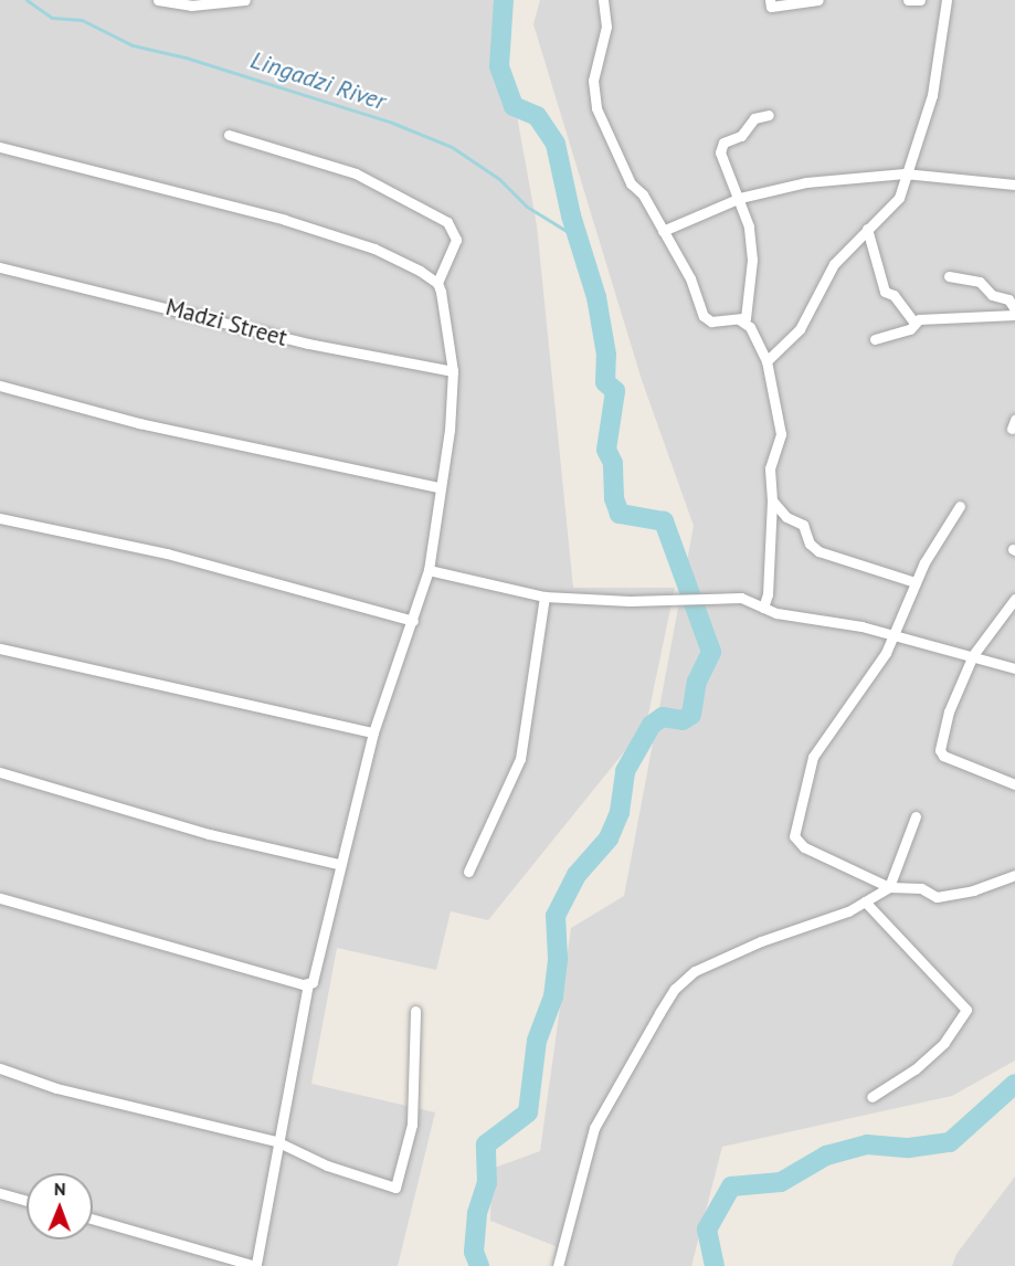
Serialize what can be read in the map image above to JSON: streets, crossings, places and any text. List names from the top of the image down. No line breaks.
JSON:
{"streets":{"street":["Madzi Street"]},"water":["Lingadzi River"],"north":"top"}
